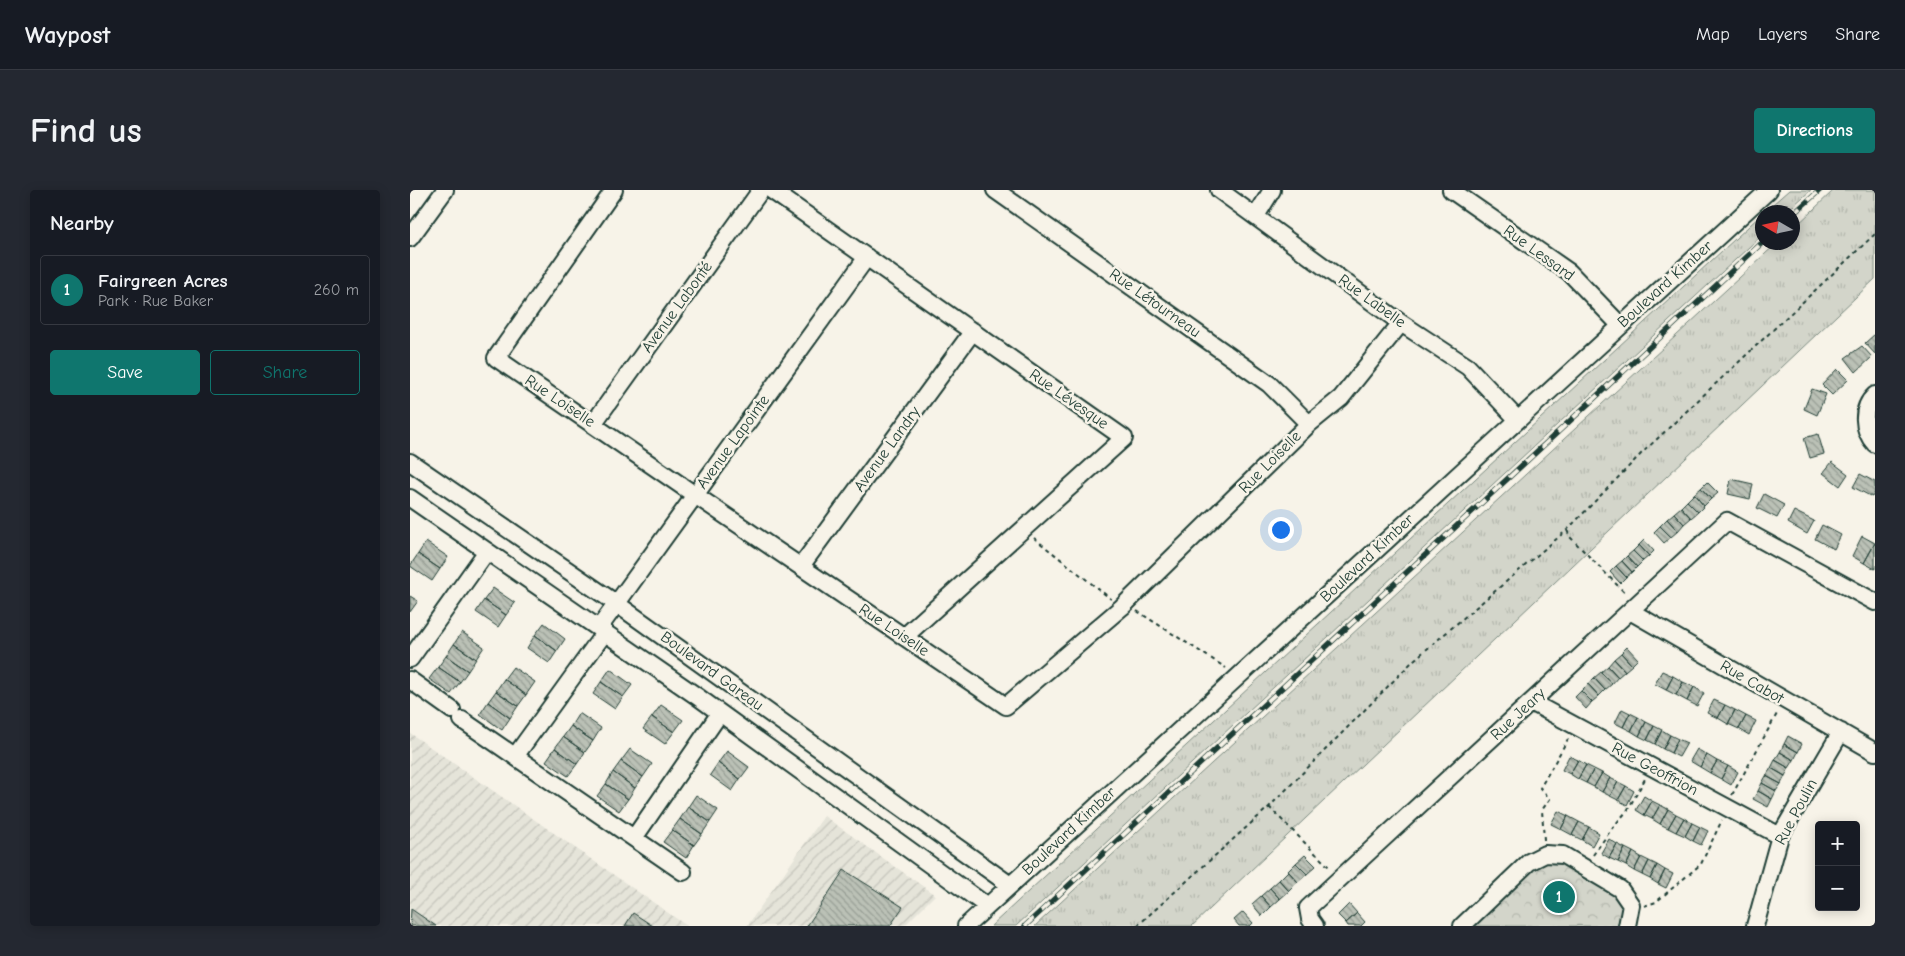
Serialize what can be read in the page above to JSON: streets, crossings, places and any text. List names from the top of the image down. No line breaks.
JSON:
{"streets":{"street":["Rue Lessard","Boulevard Kimber","Rue Labelle","Rue Létourneau","Avenue Labonté","Rue Lévesque","Rue Loiselle","Avenue Lapointe","Avenue Landry","Boulevard Gareau","Rue Cabot","Rue Jeary","Rue Geoffrion","Rue Poulin"]},"crossings":[["Rue Lessard","Boulevard Kimber"],["Boulevard Kimber","Rue Labelle"],["Boulevard Kimber","Boulevard Gareau"],["Rue Labelle","Rue Loiselle"],["Rue Létourneau","Rue Loiselle"],["Avenue Labonté","Rue Loiselle"],["Rue Lévesque","Rue Loiselle"],["Rue Lévesque","Avenue Lapointe"],["Rue Lévesque","Avenue Landry"],["Rue Loiselle","Avenue Lapointe"],["Rue Loiselle","Avenue Landry"],["Avenue Lapointe","Boulevard Gareau"],["Rue Cabot","Rue Jeary"],["Rue Cabot","Rue Poulin"],["Rue Jeary","Rue Geoffrion"],["Rue Geoffrion","Rue Poulin"]],"north":"left","page":{"header":"Waypost","nav":["Map","Layers","Share"],"buttons":["Directions",["Save","Share"]],"title":"Find us","heading":"Nearby","list":[{"mark":"1","name":"Fairgreen Acres","note":"Park · Rue Baker","value":"260 m"}],"map_buttons":["+","−"],"pins":"1"}}
